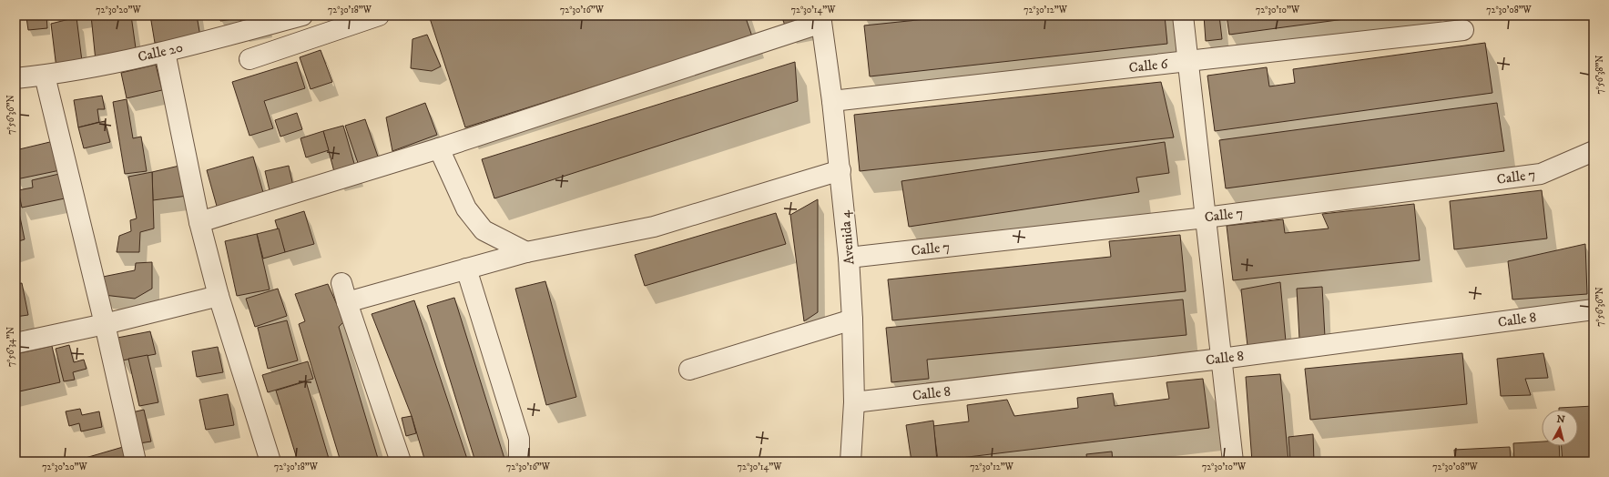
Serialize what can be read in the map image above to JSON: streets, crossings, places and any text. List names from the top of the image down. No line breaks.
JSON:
{"streets":{"street":["Calle 20","Calle 6","Calle 7","Avenida 4","Calle 8"]},"crossings":[["Calle 6","Avenida 4"],["Calle 7","Avenida 4"],["Avenida 4","Calle 8"]],"north":"top","coordinates":["72°30'20\"W","72°30'18\"W","72°30'16\"W","72°30'14\"W","72°30'12\"W","72°30'10\"W","72°30'08\"W","7°56'38\"N","7°56'36\"N","7°56'34\"N"]}
